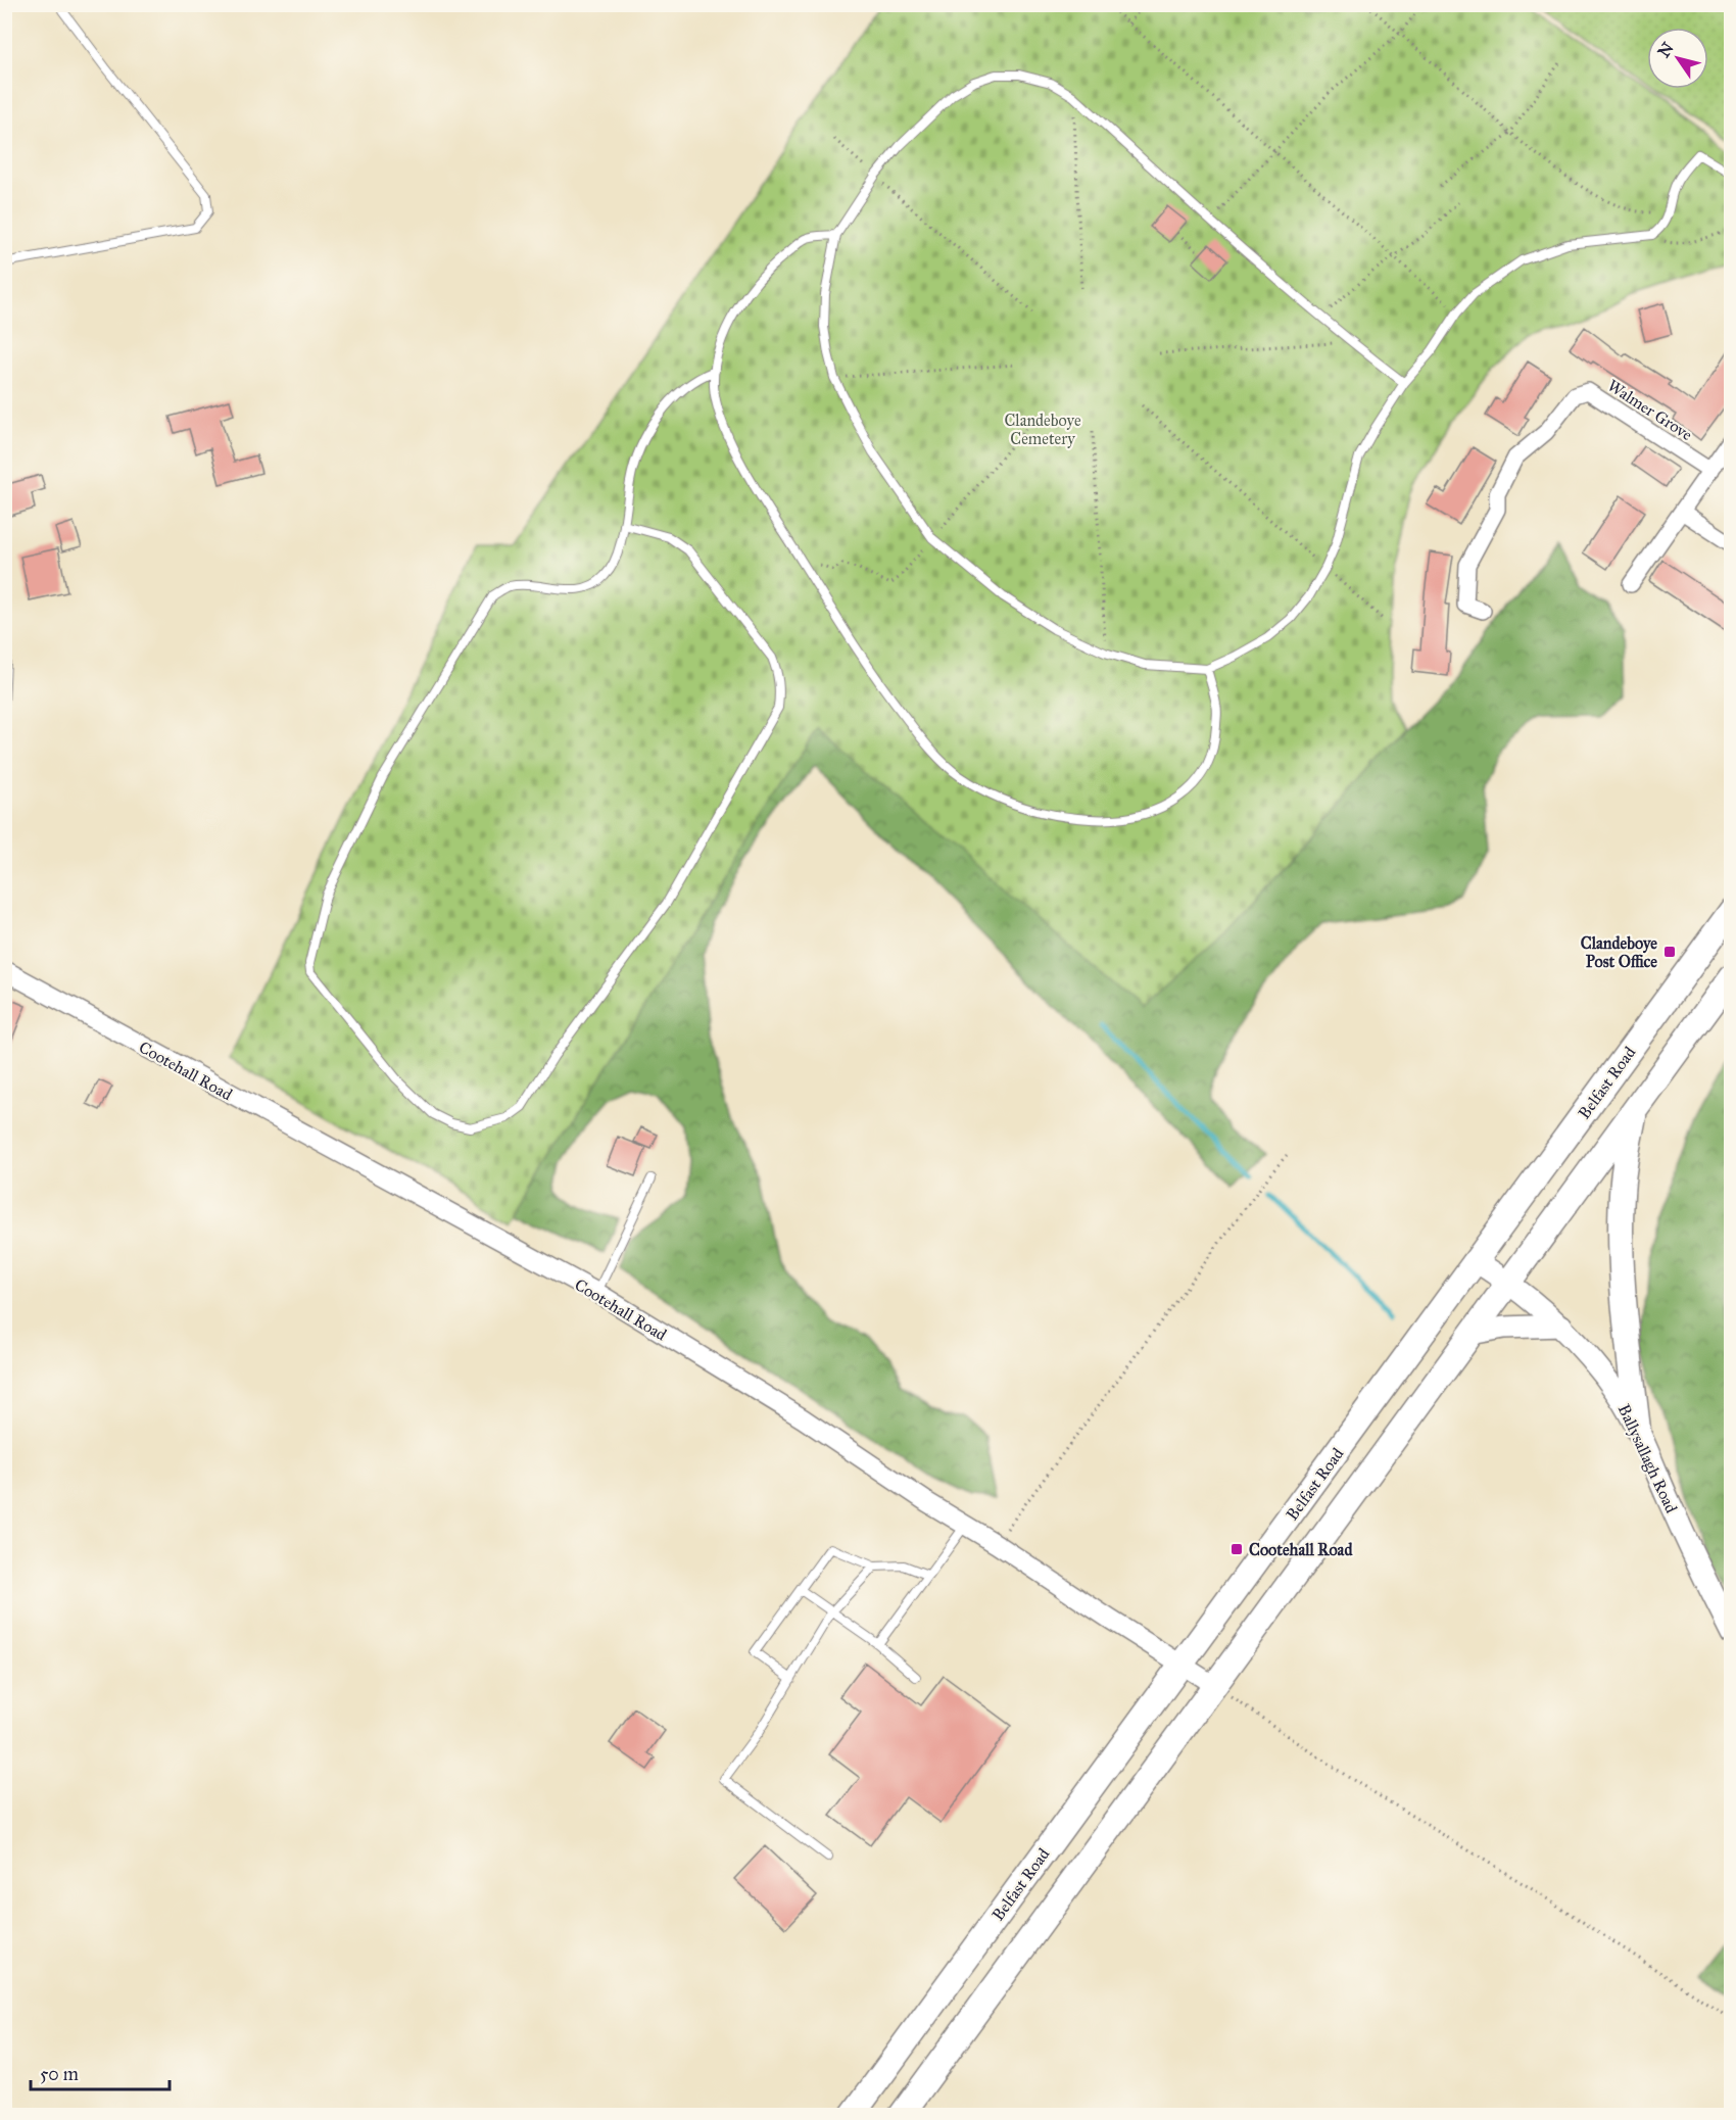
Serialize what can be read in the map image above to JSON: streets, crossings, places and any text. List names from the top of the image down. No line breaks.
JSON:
{"streets":{"highway":["Belfast Road"],"main road":["Ballysallagh Road"],"street":["Walmer Grove","Cootehall Road"]},"crossings":[["Cootehall Road","Belfast Road"],["Belfast Road","Ballysallagh Road"]],"parks":["Clandeboye Cemetery"],"places":{"transit":["Clandeboye Post Office","Cootehall Road"]},"scale_bar":"50 m","north":"top left"}
